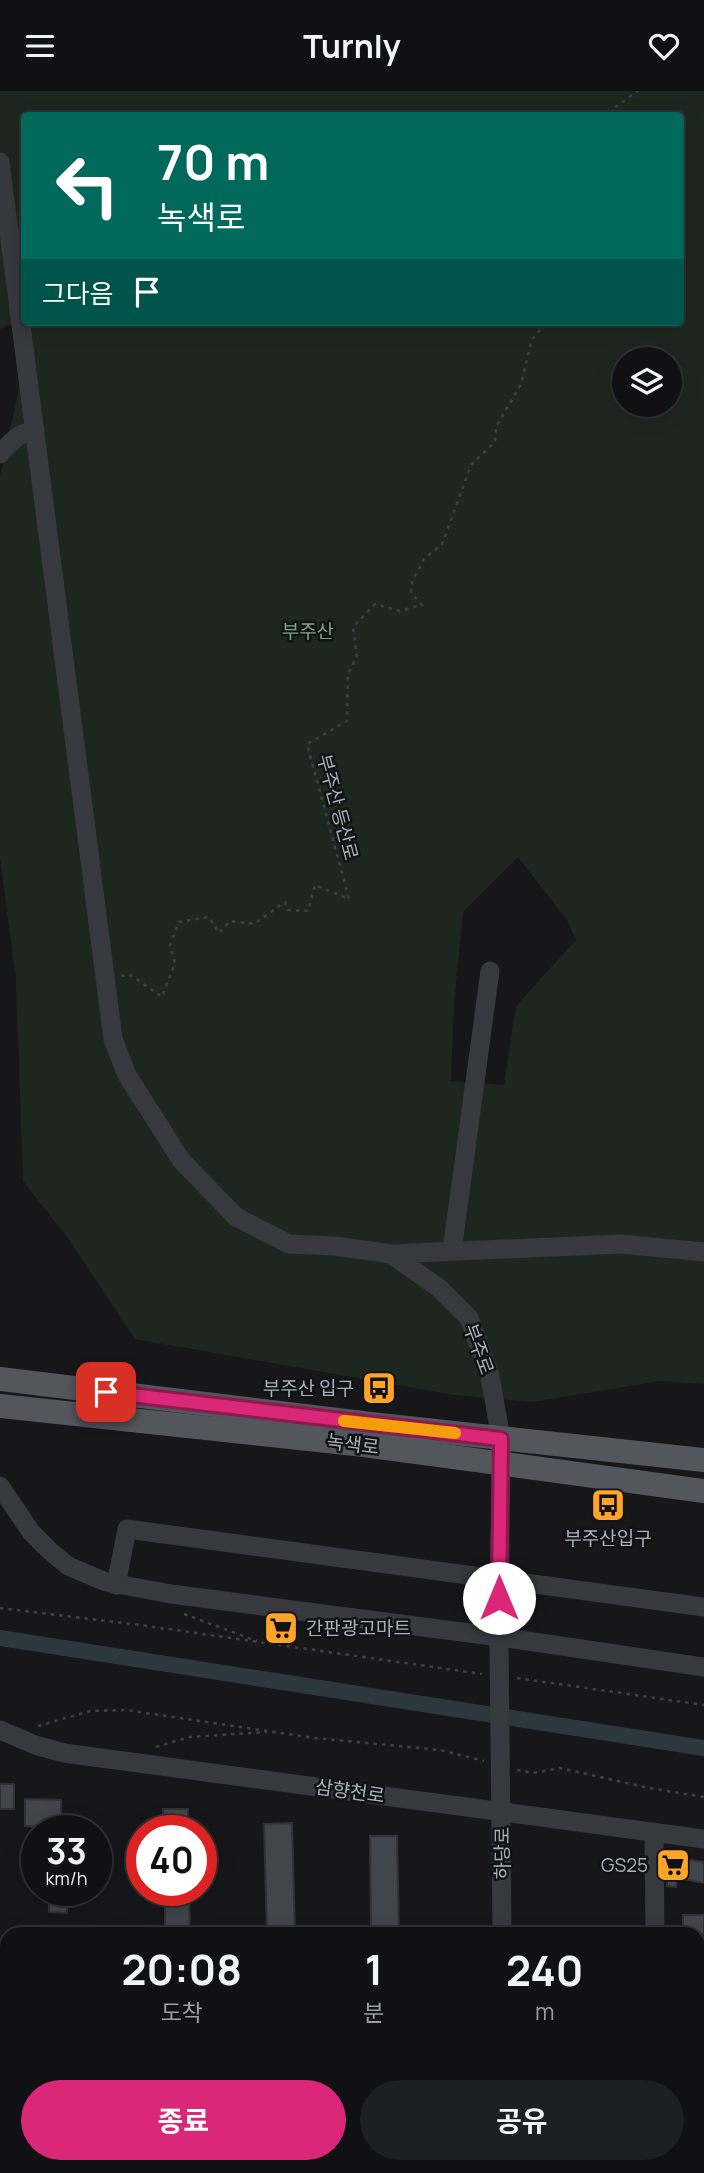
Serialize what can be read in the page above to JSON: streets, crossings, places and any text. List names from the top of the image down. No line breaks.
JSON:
{"streets":{"main road":["녹색로"],"street":["부주로","삼향천로","하당로"],"path":["부주산 등산로"]},"crossings":[["부주로","녹색로"],["삼향천로","하당로"]],"parks":["부주산"],"places":{"bus stop":["부주산 입구","부주산입구"],"supermarket":["간판광고마트","GS25"]},"page":{"header":"Turnly","turn":["70 m","녹색로"],"then":"그다음","speed":"33 km/h","limit":"40","eta":["20:08","도착","1","분","240","m"],"buttons":["종료","공유"]}}
